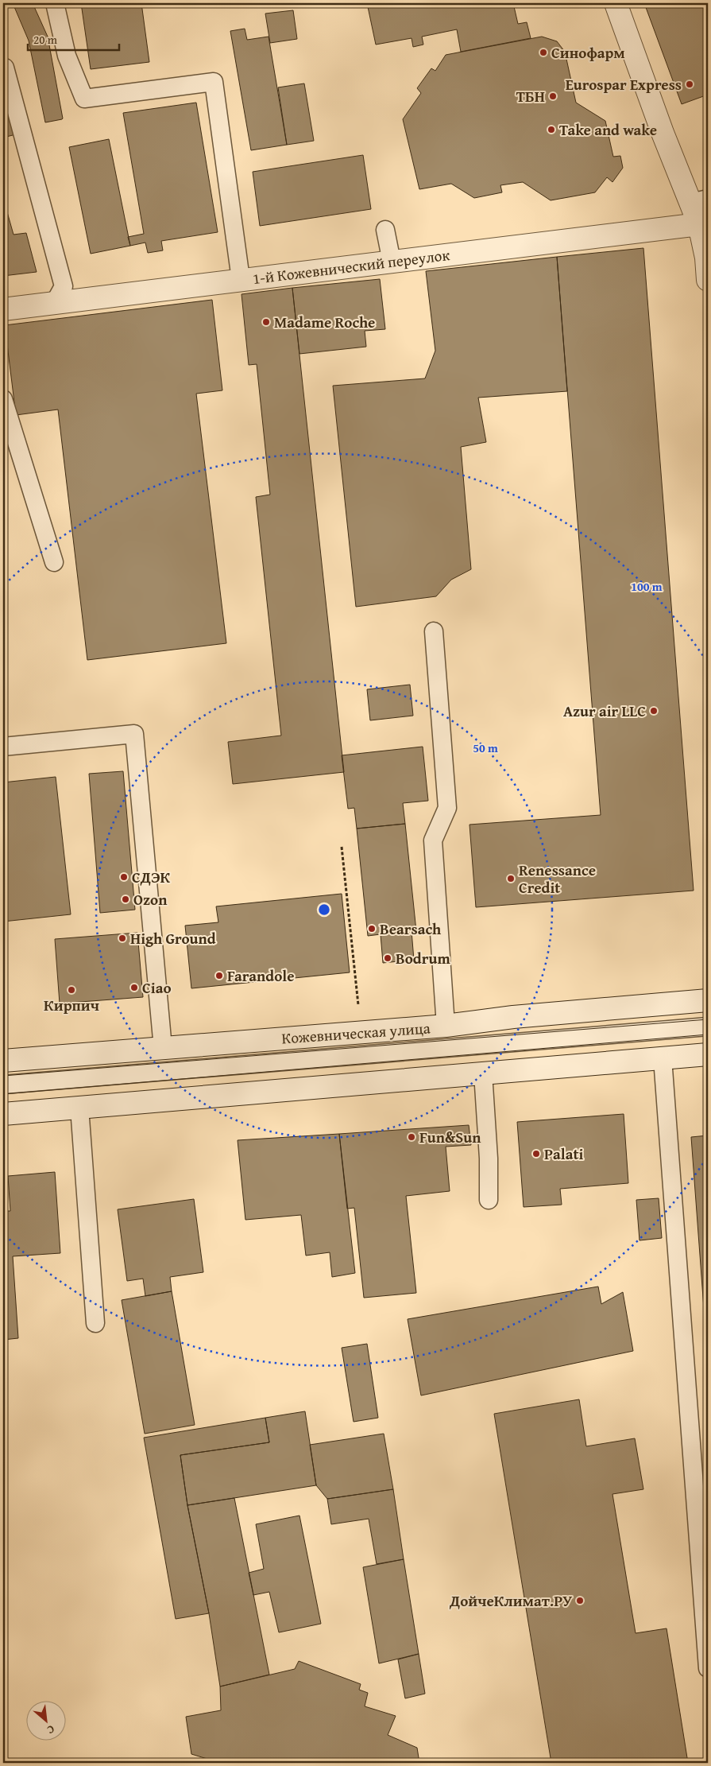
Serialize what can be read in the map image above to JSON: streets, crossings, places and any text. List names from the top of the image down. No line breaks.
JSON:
{"streets":{"main road":["1-й Кожевнический переулок","Кожевническая улица"]},"places":["Синофарм","Eurospar Express","ТБН","Take and wake","Madame Roche","Azur air LLC","СДЭК","Renessance Credit","Ozon","Bearsach","High Ground","Bodrum","Farandole","Ciao","Кирпич","Fun&Sun","Palati","ДойчеКлимат.РУ"],"scale_bar":"20 m","north":"bottom right","rings":["100 m","50 m"]}
